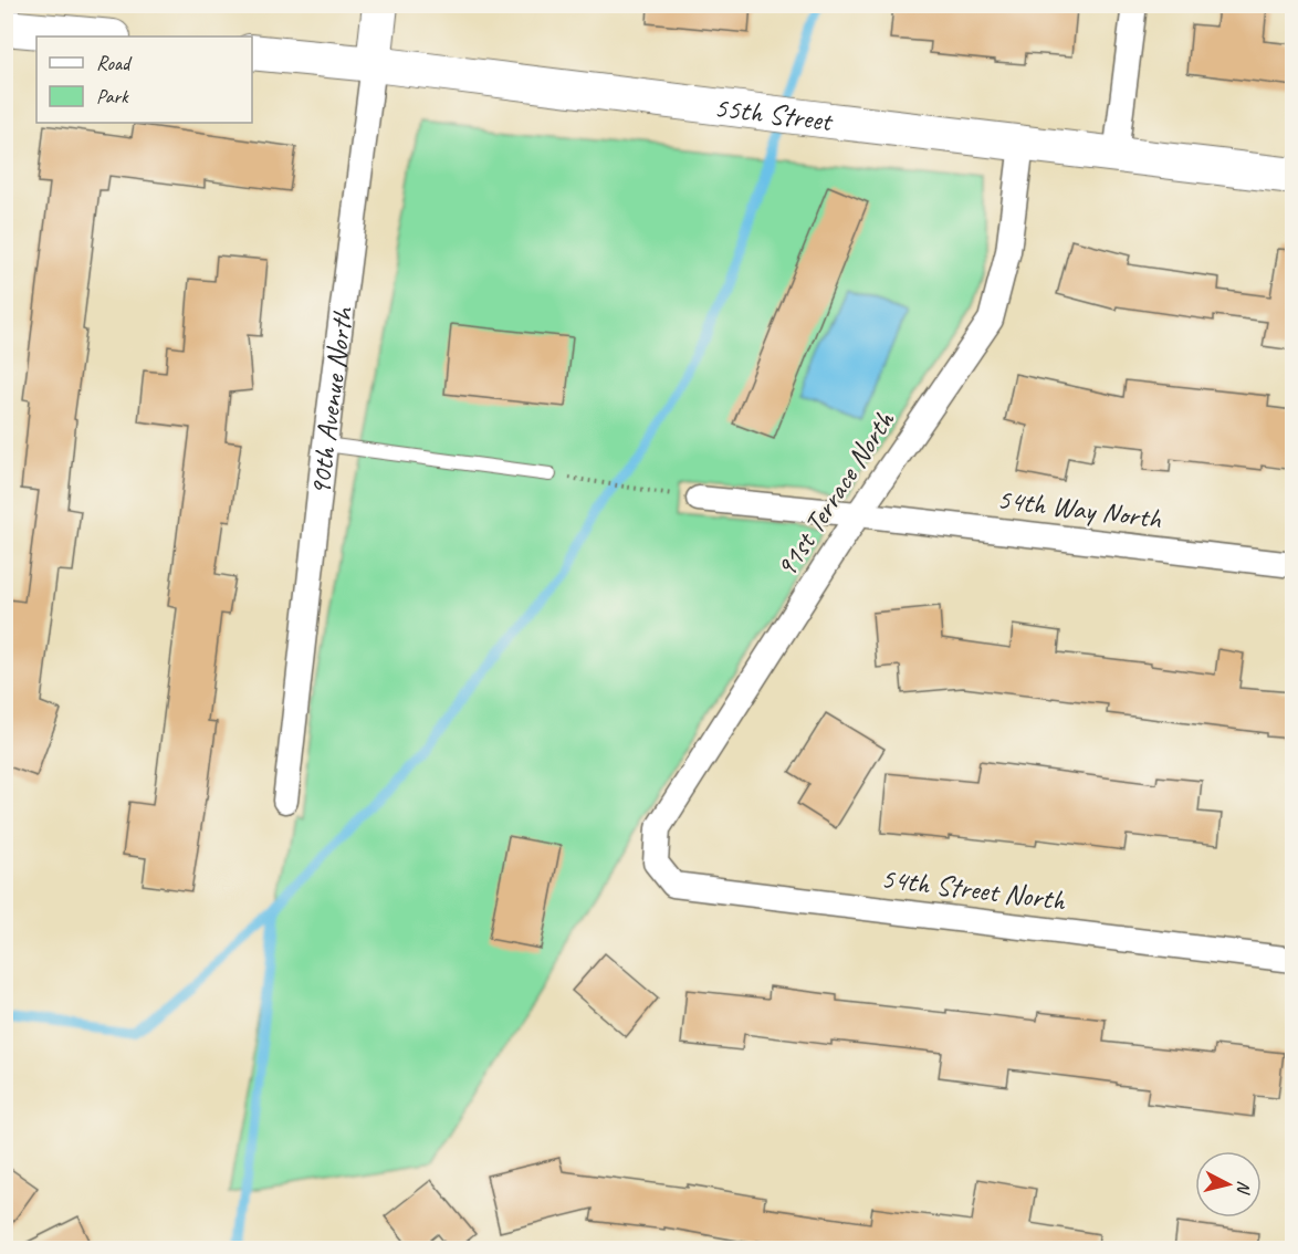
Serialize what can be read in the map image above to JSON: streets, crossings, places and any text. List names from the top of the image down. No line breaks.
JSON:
{"streets":{"street":["55th Street","90th Avenue North","91st Terrace North","54th Way North","54th Street North"]},"crossings":[["55th Street","90th Avenue North"],["55th Street","91st Terrace North"],["91st Terrace North","54th Way North"],["91st Terrace North","54th Street North"]],"legend":["Road","Park"],"north":"right"}
